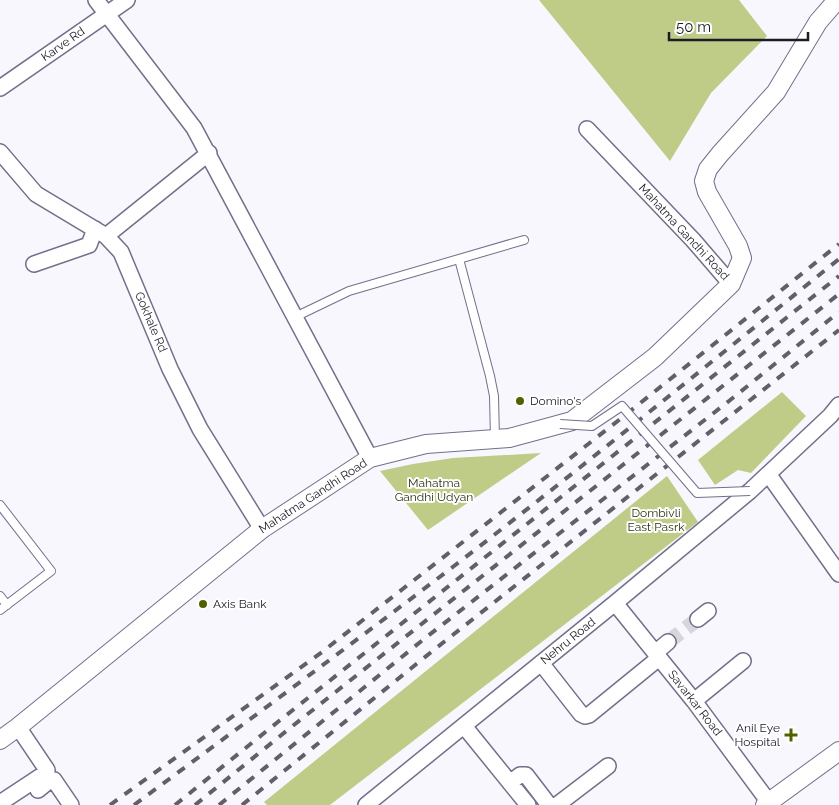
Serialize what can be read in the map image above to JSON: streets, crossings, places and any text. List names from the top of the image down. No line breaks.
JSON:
{"streets":{"street":["Karve Rd","Mahatma Gandhi Road","Gokhale Rd","Nehru Road","Savarkar Road"]},"crossings":[["Mahatma Gandhi Road","Gokhale Rd"],["Nehru Road","Savarkar Road"]],"parks":["Mahatma Gandhi Udyan","Dombivli East Pasrk"],"places":{"other":["Domino's","Axis Bank"],"health":["Anil Eye Hospital"]},"scale_bar":"50 m"}
